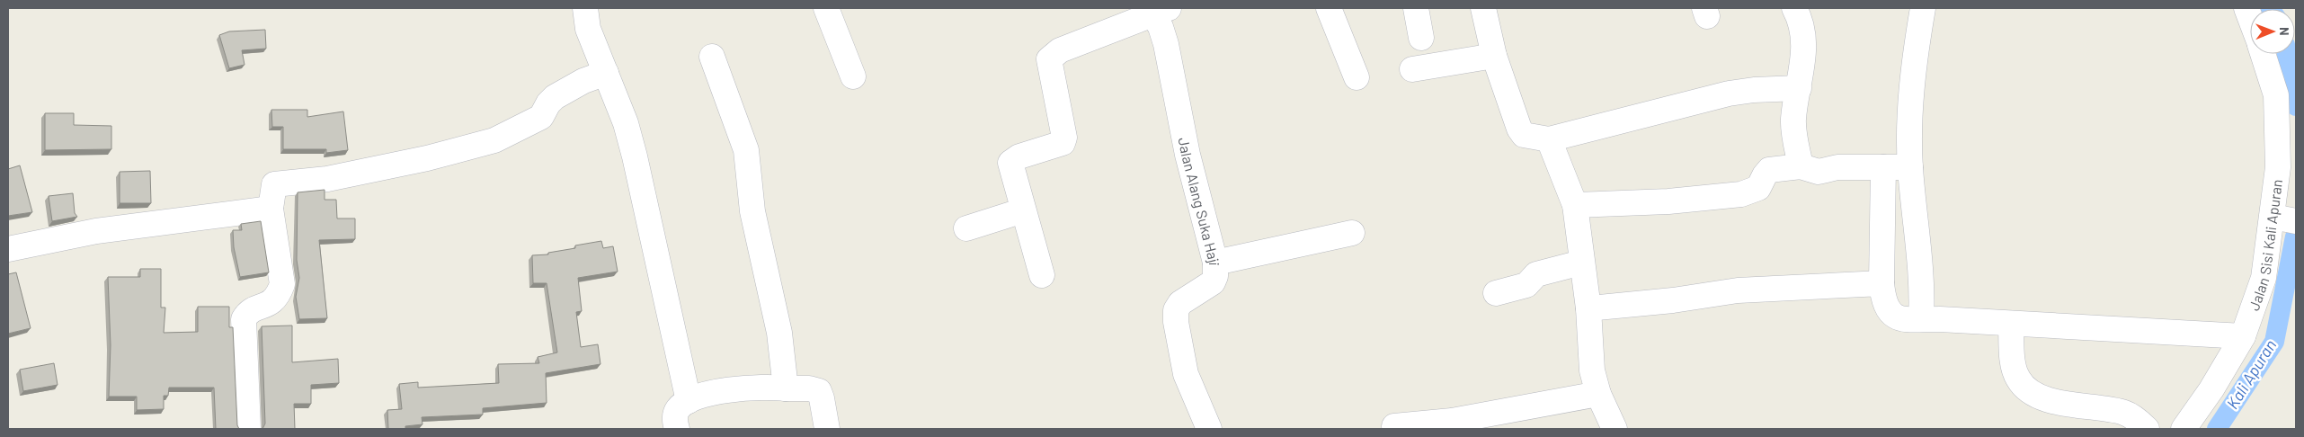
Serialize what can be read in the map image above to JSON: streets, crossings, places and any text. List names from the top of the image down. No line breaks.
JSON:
{"streets":{"street":["Jalan Alang Suka Haji","Jalan Sisi Kali Apuran"]},"water":["Kali Apuran"],"north":"right"}
